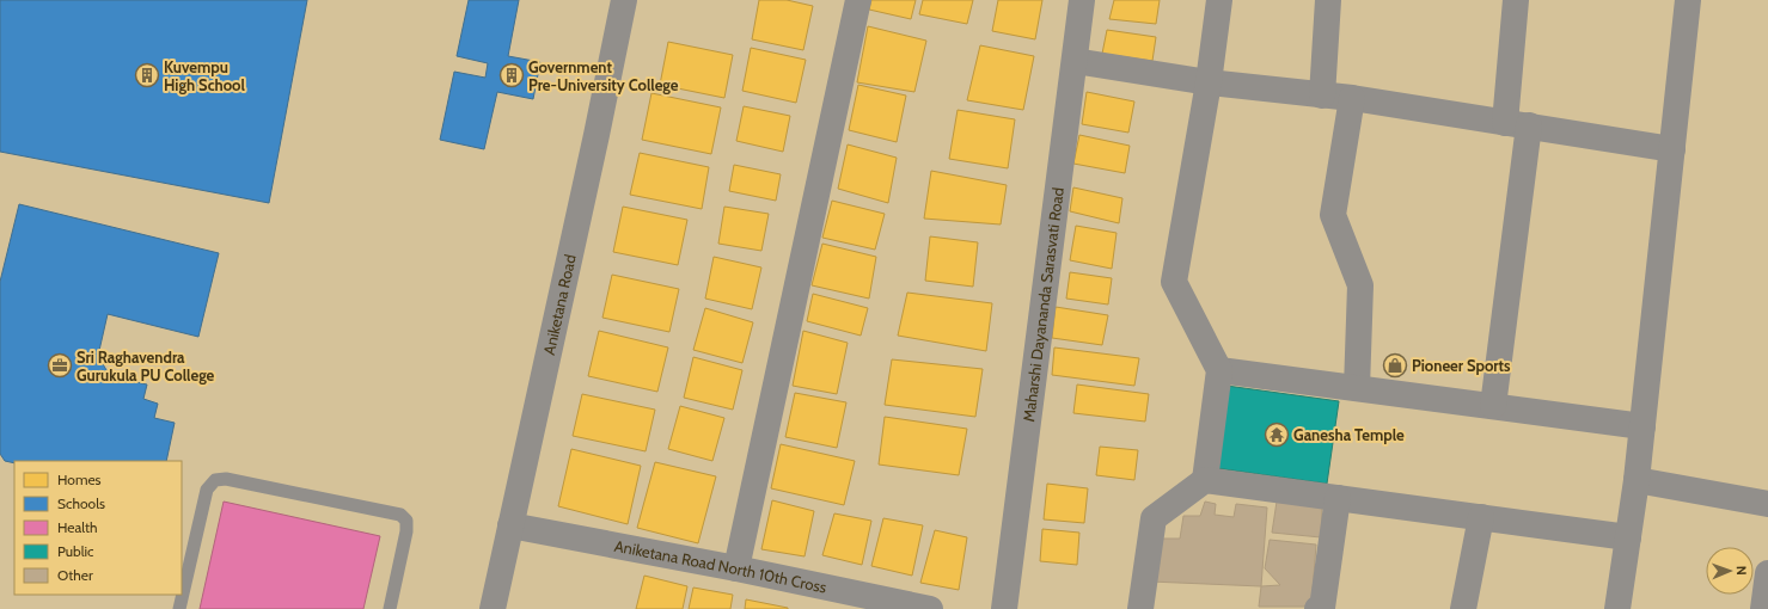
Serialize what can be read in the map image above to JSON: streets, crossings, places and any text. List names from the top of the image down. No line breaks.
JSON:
{"streets":{"street":["Aniketana Road","Maharshi Dayananda Sarasvati Road","Aniketana Road North 10th Cross"]},"crossings":[["Aniketana Road","Aniketana Road North 10th Cross"]],"places":{"building":["Kuvempu High School","Government Pre-University College"],"office":["Sri Raghavendra Gurukula PU College"],"shop":["Pioneer Sports"],"temple":["Ganesha Temple"]},"legend":["Homes","Schools","Health","Public","Other"],"north":"right"}
